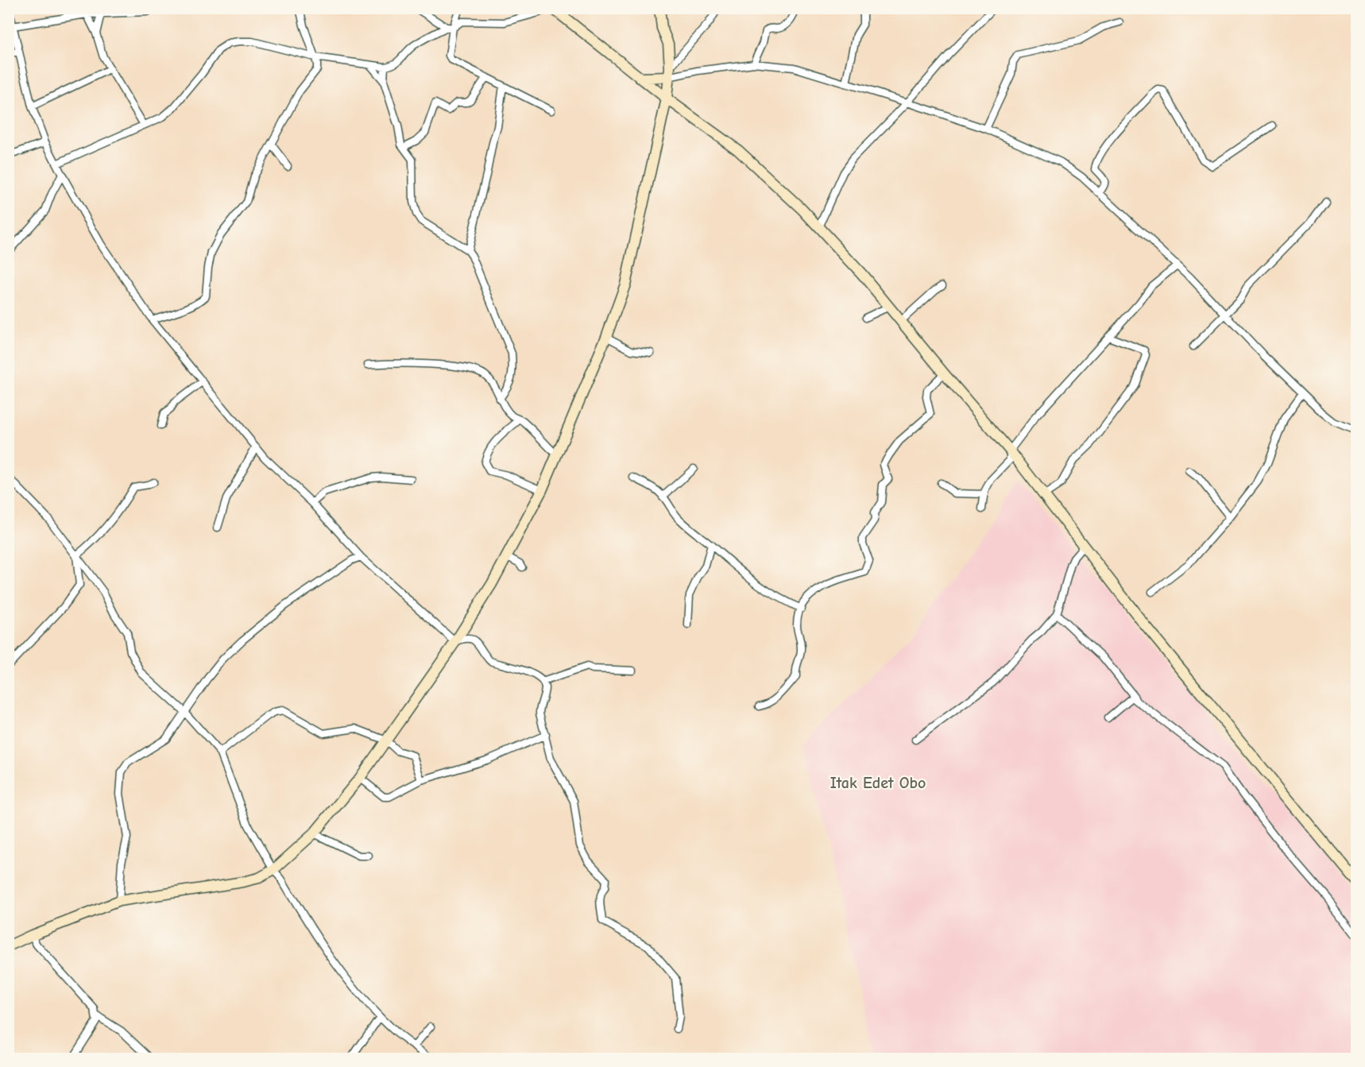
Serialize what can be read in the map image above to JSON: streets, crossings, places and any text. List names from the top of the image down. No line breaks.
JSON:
{"districts":["Itak Edet Obo"]}
